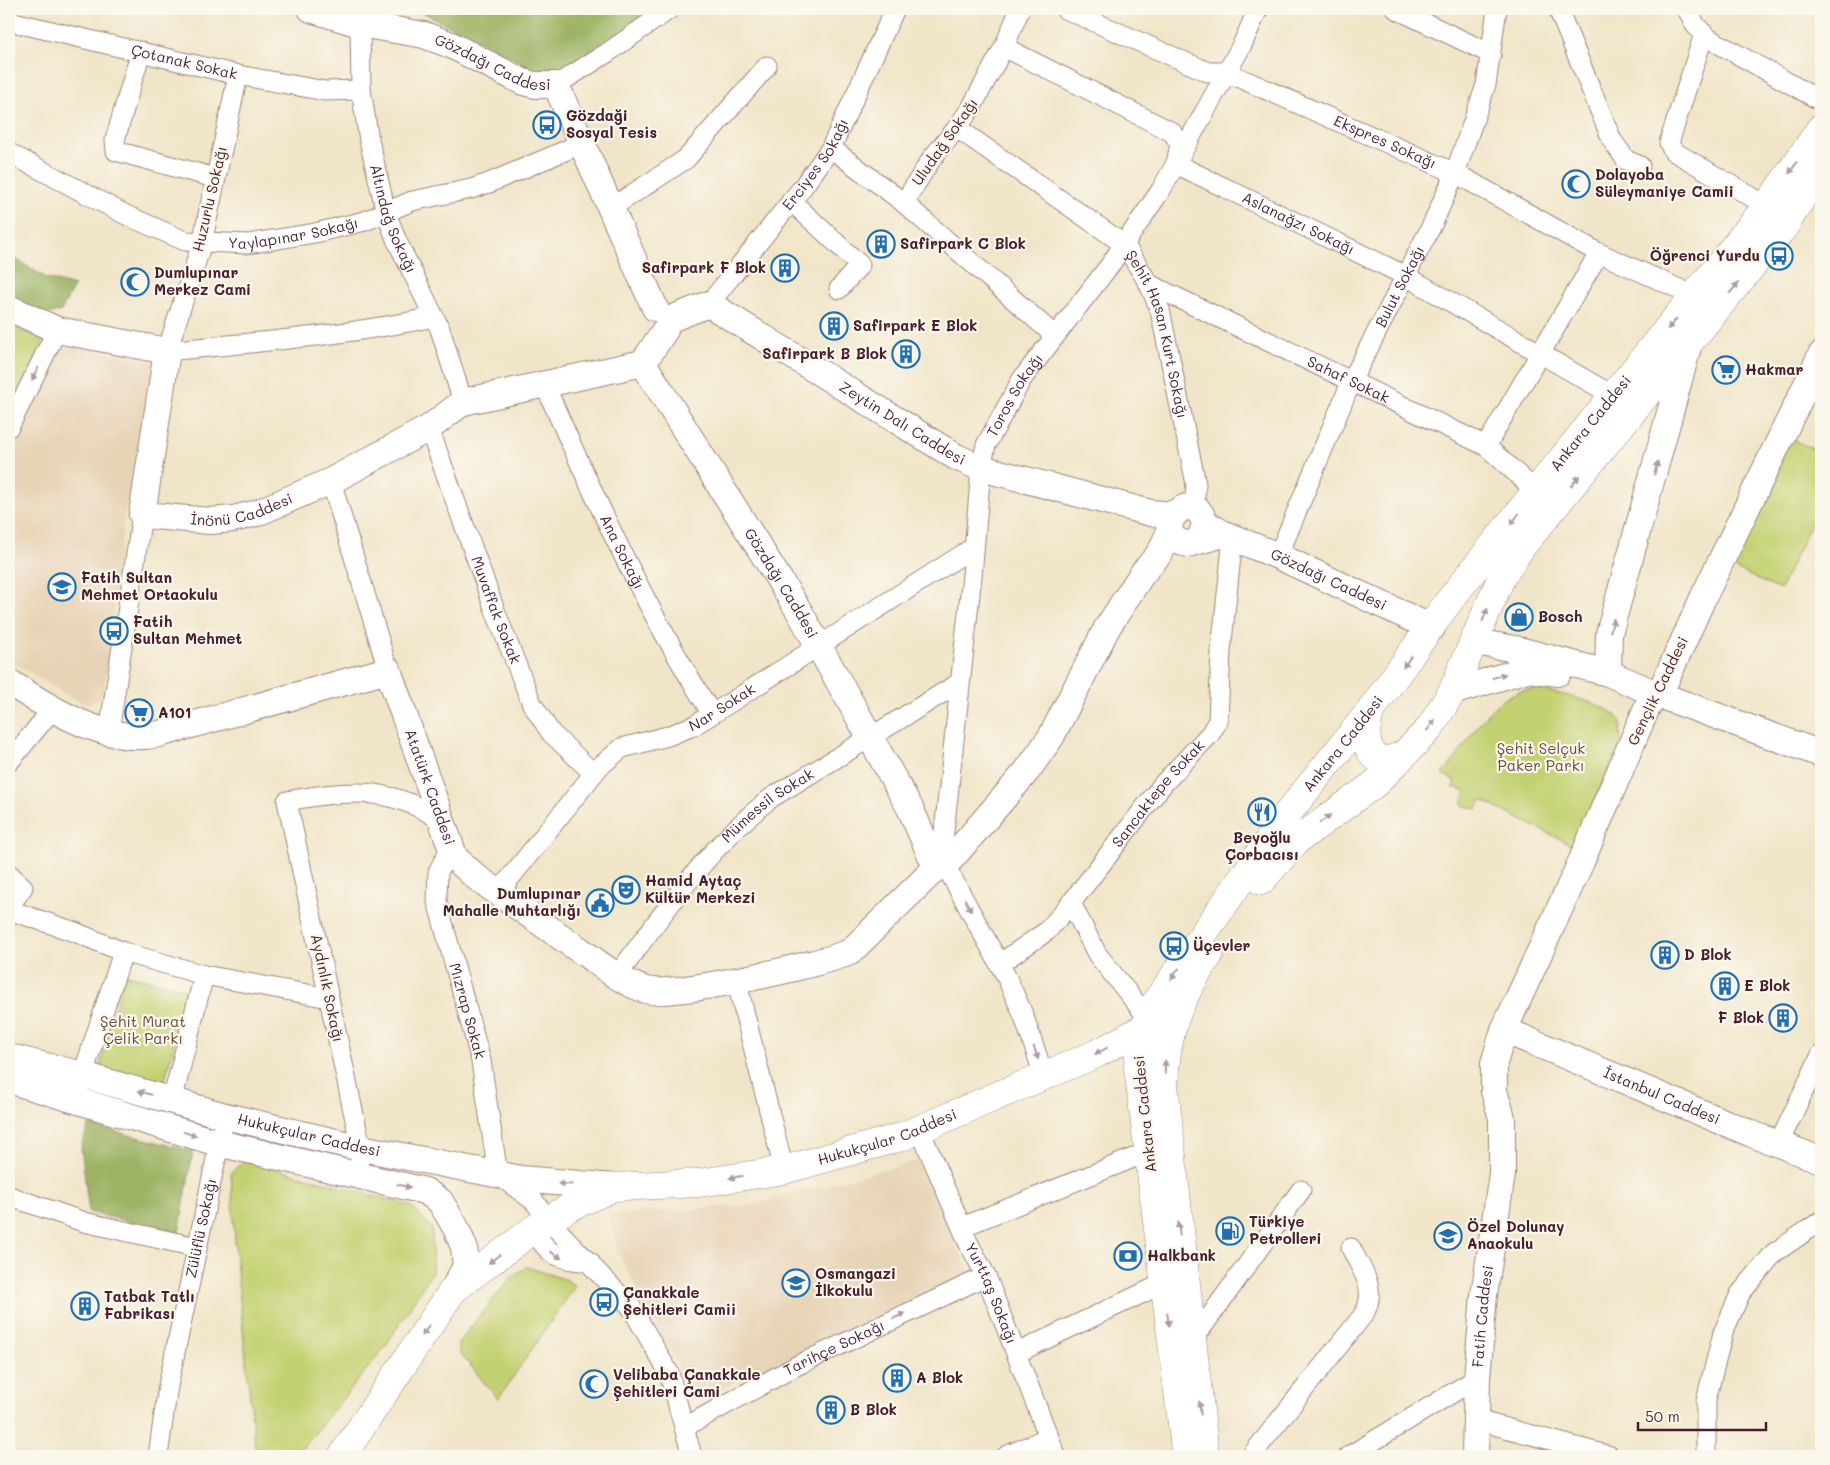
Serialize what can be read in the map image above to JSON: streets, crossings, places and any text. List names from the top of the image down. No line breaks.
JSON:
{"streets":{"main road":["Ankara Caddesi","Hukukçular Caddesi"],"street":["Çotanak Sokak","Gözdağı Caddesi","Uludağ Sokağı","Ekspres Sokağı","Erciyes Sokağı","Huzurlu Sokağı","Altındağ Sokağı","Aslanağzı Sokağı","Yaylapınar Sokağı","Bulut Sokağı","Şehit Hasan Kurt Sokağı","Sahaf Sokak","Toros Sokağı","Zeytin Dalı Caddesi","İnönü Caddesi","Ana Sokağı","Muvaffak Sokak","Gençlik Caddesi","Nar Sokak","Atatürk Caddesi","Sancaktepe Sokak","Mümessil Sokak","Aydınlık Sokağı","Mızrap Sokak","İstanbul Caddesi","Zülüflü Sokağı","Yurttaş Sokağı","Fatih Caddesi","Tarihçe Sokağı"]},"crossings":[["Çotanak Sokak","Huzurlu Sokağı"],["Çotanak Sokak","Altındağ Sokağı"],["Gözdağı Caddesi","Altındağ Sokağı"],["Gözdağı Caddesi","Yaylapınar Sokağı"],["Gözdağı Caddesi","Bulut Sokağı"],["Gözdağı Caddesi","Şehit Hasan Kurt Sokağı"],["Gözdağı Caddesi","Toros Sokağı"],["Gözdağı Caddesi","Zeytin Dalı Caddesi"],["Gözdağı Caddesi","Ankara Caddesi"],["Gözdağı Caddesi","İnönü Caddesi"],["Gözdağı Caddesi","Nar Sokak"],["Gözdağı Caddesi","Atatürk Caddesi"],["Gözdağı Caddesi","Sancaktepe Sokak"],["Gözdağı Caddesi","Mümessil Sokak"],["Uludağ Sokağı","Şehit Hasan Kurt Sokağı"],["Uludağ Sokağı","Toros Sokağı"],["Ekspres Sokağı","Bulut Sokağı"],["Ekspres Sokağı","Toros Sokağı"],["Ekspres Sokağı","Ankara Caddesi"],["Erciyes Sokağı","Zeytin Dalı Caddesi"],["Huzurlu Sokağı","Yaylapınar Sokağı"],["Altındağ Sokağı","Yaylapınar Sokağı"],["Altındağ Sokağı","İnönü Caddesi"],["Aslanağzı Sokağı","Bulut Sokağı"],["Aslanağzı Sokağı","Toros Sokağı"],["Aslanağzı Sokağı","Ankara Caddesi"],["Bulut Sokağı","Sahaf Sokak"],["Şehit Hasan Kurt Sokağı","Sahaf Sokak"],["Şehit Hasan Kurt Sokağı","Toros Sokağı"],["Şehit Hasan Kurt Sokağı","Zeytin Dalı Caddesi"],["Şehit Hasan Kurt Sokağı","Sancaktepe Sokak"],["Sahaf Sokak","Ankara Caddesi"],["Toros Sokağı","Zeytin Dalı Caddesi"],["Toros Sokağı","Nar Sokak"],["Toros Sokağı","Atatürk Caddesi"],["Toros Sokağı","Mümessil Sokak"],["Zeytin Dalı Caddesi","Sancaktepe Sokak"],["Ankara Caddesi","Hukukçular Caddesi"],["İnönü Caddesi","Ana Sokağı"],["İnönü Caddesi","Muvaffak Sokak"],["Ana Sokağı","Nar Sokak"],["Muvaffak Sokak","Nar Sokak"],["Gençlik Caddesi","İstanbul Caddesi"],["Gençlik Caddesi","Fatih Caddesi"],["Nar Sokak","Atatürk Caddesi"],["Atatürk Caddesi","Mümessil Sokak"],["Atatürk Caddesi","Aydınlık Sokağı"],["Atatürk Caddesi","Mızrap Sokak"],["Aydınlık Sokağı","Hukukçular Caddesi"],["Mızrap Sokak","Hukukçular Caddesi"],["İstanbul Caddesi","Fatih Caddesi"],["Hukukçular Caddesi","Zülüflü Sokağı"],["Hukukçular Caddesi","Yurttaş Sokağı"],["Yurttaş Sokağı","Tarihçe Sokağı"]],"one_way":["Tarihçe Sokağı"],"parks":["Şehit Selçuk Paker Parkı","Şehit Murat Çelik Parkı"],"places":{"bus stop":["Gözdaği Sosyal Tesi̇s","Öğrenci Yurdu","Fati̇h Sultan Mehmet","Üçevler","Çanakkale Şehi̇tleri̇ Cami̇i̇"],"mosque":["Dolayoba Süleymaniye Camii","Dumlupınar Merkez Cami","Velibaba Çanakkale Şehitleri Cami"],"building":["Safirpark C Blok","Safirpark F Blok","Safirpark E Blok","Safirpark B Blok","D Blok","E Blok","F Blok","Tatbak Tatlı Fabrikası","A Blok","B Blok"],"supermarket":["Hakmar","A101"],"school or university":["Fatih Sultan Mehmet Ortaokulu","Özel Dolunay Anaokulu","Osmangazi İlkokulu"],"shop":["Bosch"],"restaurant":["Beyoğlu Çorbacısı"],"theatre":["Hamid Aytaç Kültür Merkezi"],"public building":["Dumlupınar Mahalle Muhtarlığı"],"fuel station":["Türkiye Petrolleri"],"bank":["Halkbank"]},"scale_bar":"50 m"}
